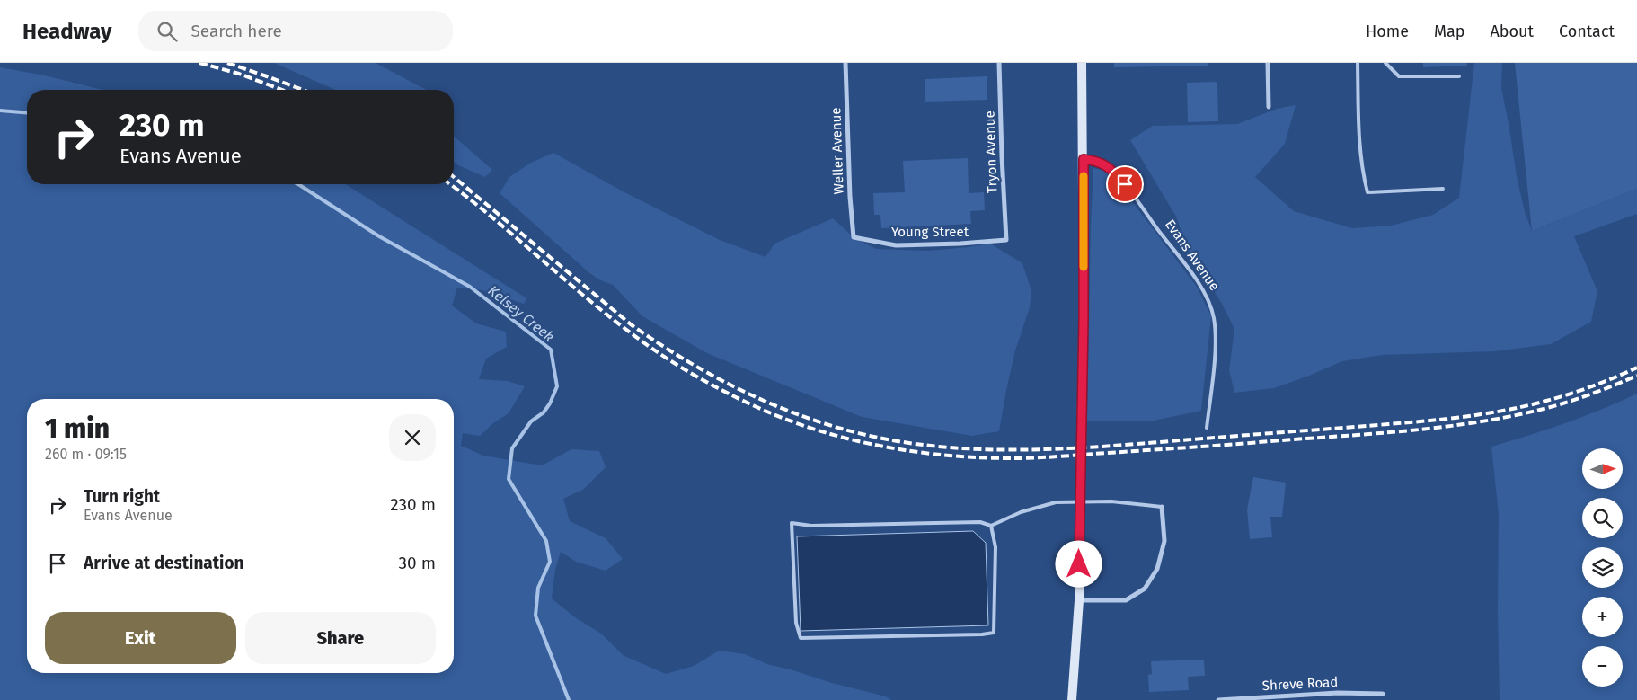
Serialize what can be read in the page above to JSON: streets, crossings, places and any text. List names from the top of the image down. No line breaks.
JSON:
{"streets":{"street":["Weller Avenue","Tryon Avenue","Young Street","Shreve Road"],"lane":["Evans Avenue"]},"crossings":[["Weller Avenue","Young Street"],["Tryon Avenue","Young Street"]],"water":["Kelsey Creek"],"north":"right","page":{"header":"Headway","search":"Search here","nav":["Home","Map","About","Contact"],"turn":["230 m","Evans Avenue"],"heading":["1 min","260 m · 09:15"],"map_buttons":["+","−"],"list":[{"name":"Turn right","note":"Evans Avenue","value":"230 m"},{"name":"Arrive at destination","value":"30 m"}],"buttons":["Exit","Share"]}}
